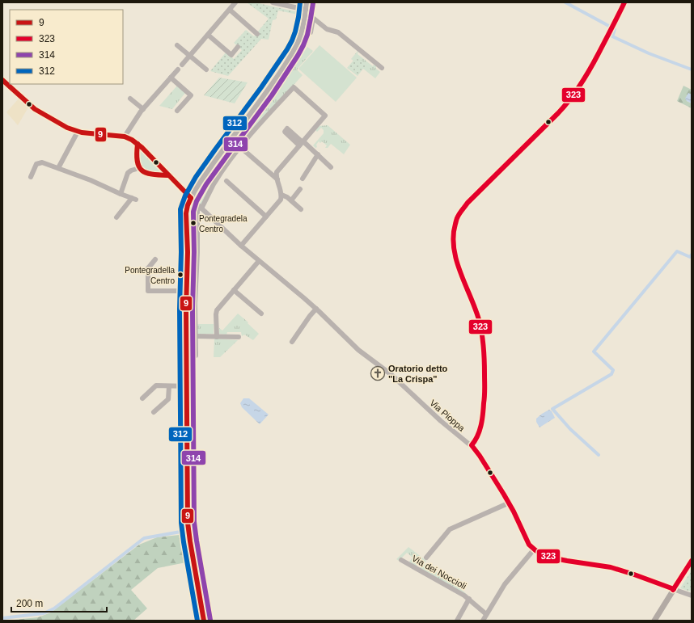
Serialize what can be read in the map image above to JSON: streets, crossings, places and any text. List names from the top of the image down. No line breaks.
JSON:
{"streets":{"street":["Via Pioppa","Via dei Noccioli"]},"places":{"other":["Pontegradela Centro","Pontegradella Centro"],"church":["Oratorio detto \"La Crispa\""]},"lines":["transit line 323","transit line 312","transit line 314","transit line 9"],"legend":["9","323","314","312"],"scale_bar":"200 m"}
